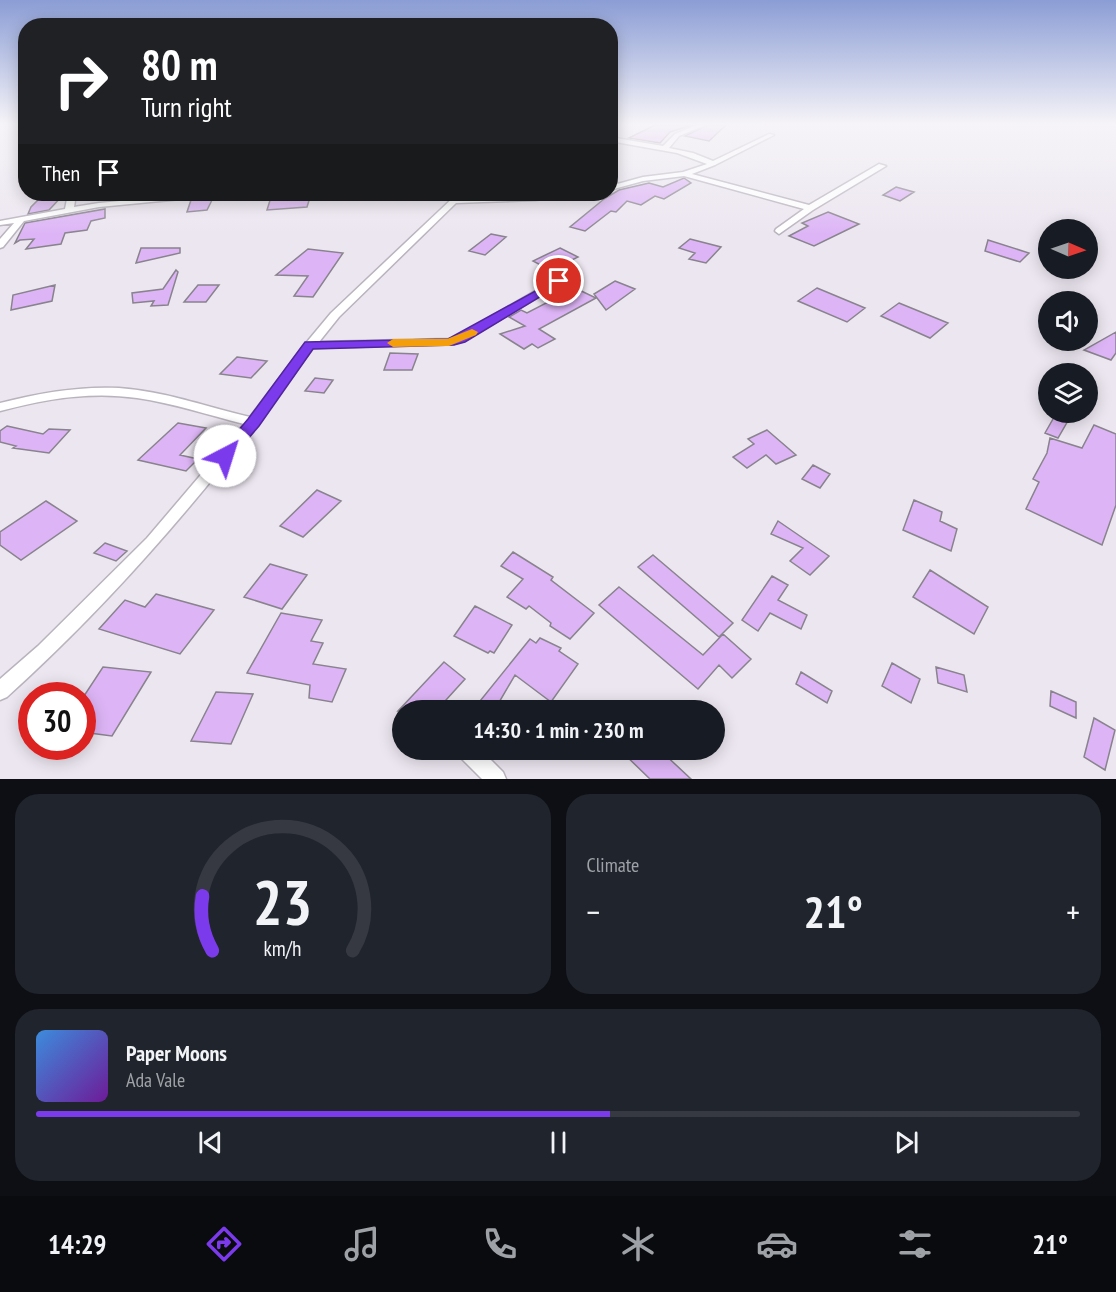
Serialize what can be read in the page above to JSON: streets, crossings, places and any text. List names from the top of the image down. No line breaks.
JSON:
{"north":"right","page":{"turn":["80 m","Turn right"],"then":"Then","limit":"30","trip":"14:30 · 1 min · 230 m","tile":"Climate","heat":["−","21°","+"],"song":["Paper Moons","Ada Vale"],"tabs":["14:29","21°"],"gauge":["23","km/h"]}}
